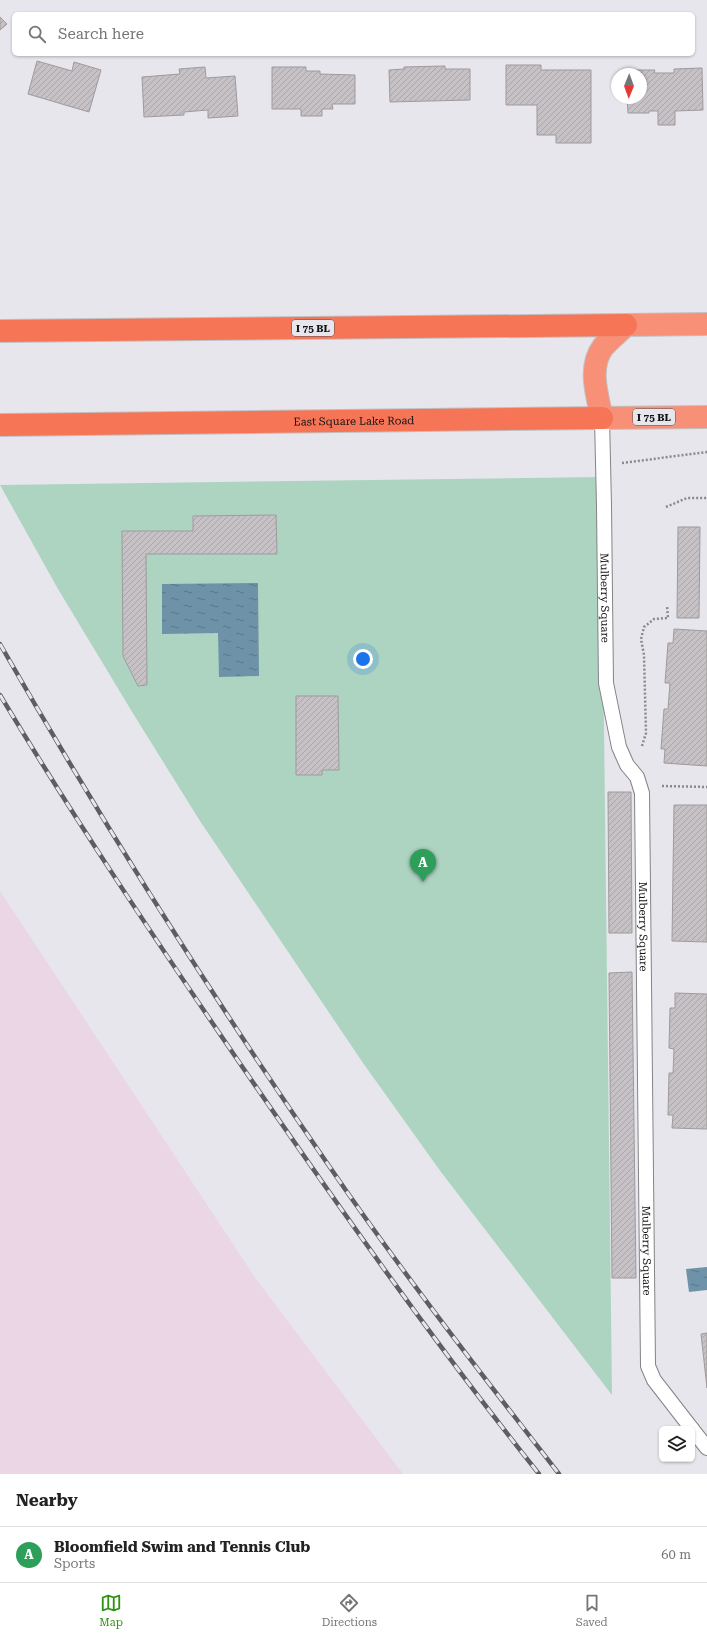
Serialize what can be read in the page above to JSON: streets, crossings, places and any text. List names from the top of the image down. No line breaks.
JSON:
{"streets":{"highway":["I 75 BL","East Square Lake Road"],"lane":["Mulberry Square"]},"crossings":[["East Square Lake Road","Mulberry Square"]],"north":"bottom","page":{"search":"Search here","pins":"A","heading":"Nearby","list":[{"mark":"A","name":"Bloomfield Swim and Tennis Club","note":"Sports","value":"60 m"}],"nav":["Map","Directions","Saved"]}}
